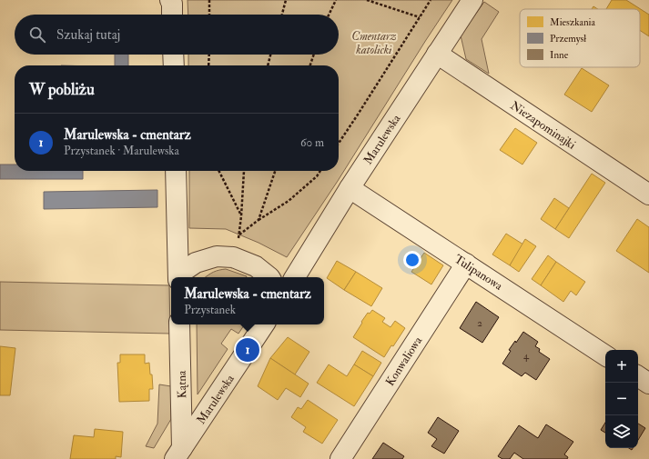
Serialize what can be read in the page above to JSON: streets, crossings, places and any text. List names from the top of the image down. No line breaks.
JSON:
{"streets":{"street":["Niezapominajki","Marulewska","Tulipanowa","Konwaliowa","Kątna"]},"crossings":[["Niezapominajki","Marulewska"],["Marulewska","Tulipanowa"],["Marulewska","Kątna"],["Tulipanowa","Konwaliowa"]],"parks":["Cmentarz katolicki"],"house_numbers":["2","4"],"legend":["Mieszkania","Przemysł","Inne"],"page":{"search":"Szukaj tutaj","heading":"W pobliżu","list":[{"mark":"1","name":"Marulewska - cmentarz","note":"Przystanek · Marulewska","value":"60 m"}],"popup":["Marulewska - cmentarz","Przystanek"],"pins":"1","map_buttons":["+","−"]}}
